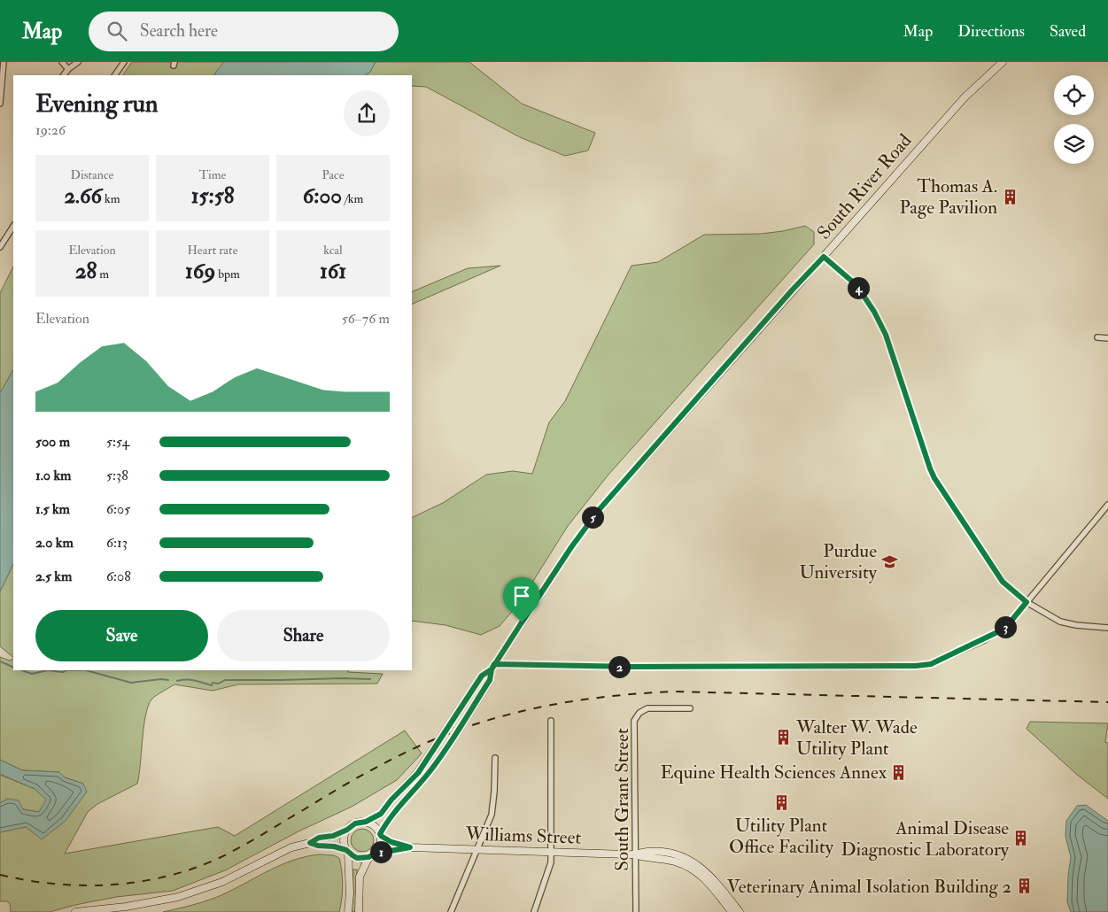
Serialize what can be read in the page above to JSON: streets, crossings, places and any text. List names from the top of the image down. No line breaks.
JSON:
{"streets":{"main road":["South River Road","Williams Street"],"street":["South Grant Street"]},"crossings":[["South River Road","Williams Street"],["South Grant Street","Williams Street"]],"places":{"building":["Thomas A. Page Pavilion","Walter W. Wade Utility Plant","Equine Health Sciences Annex","Utility Plant Office Facility","Animal Disease Diagnostic Laboratory","Veterinary Animal Isolation Building 2"],"school or university":["Purdue University"]},"page":{"header":"Map","search":"Search here","nav":["Map","Directions","Saved"],"heading":["Evening run","19:26"],"stats":[["Distance","2.66 km"],["Time","15:58"],["Pace","6:00 /km"],["Elevation","28 m"],["Heart rate","169 bpm"],["kcal","161"]],"pins":["4","5","3","2","1"],"chart":["Elevation","56–76 m"],"list":[{"name":"500 m","note":"5:54"},{"name":"1.0 km","note":"5:38"},{"name":"1.5 km","note":"6:05"},{"name":"2.0 km","note":"6:13"},{"name":"2.5 km","note":"6:08"}],"buttons":["Save","Share"]}}
